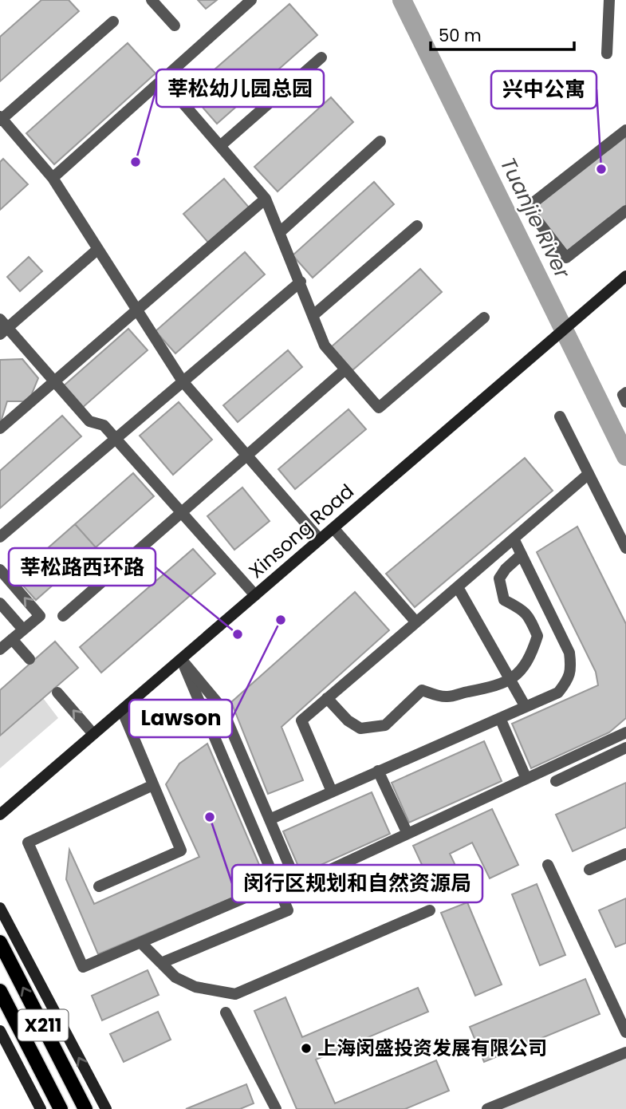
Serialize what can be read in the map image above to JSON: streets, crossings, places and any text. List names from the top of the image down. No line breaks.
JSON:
{"streets":{"main road":["Xinsong Road","X211"]},"water":["Tuanjie River"],"places":["莘松幼儿园总园","兴中公寓","Lawson","莘松路西环路","闵行区规划和自然资源局","上海闵盛投资发展有限公司"],"scale_bar":"50 m"}
